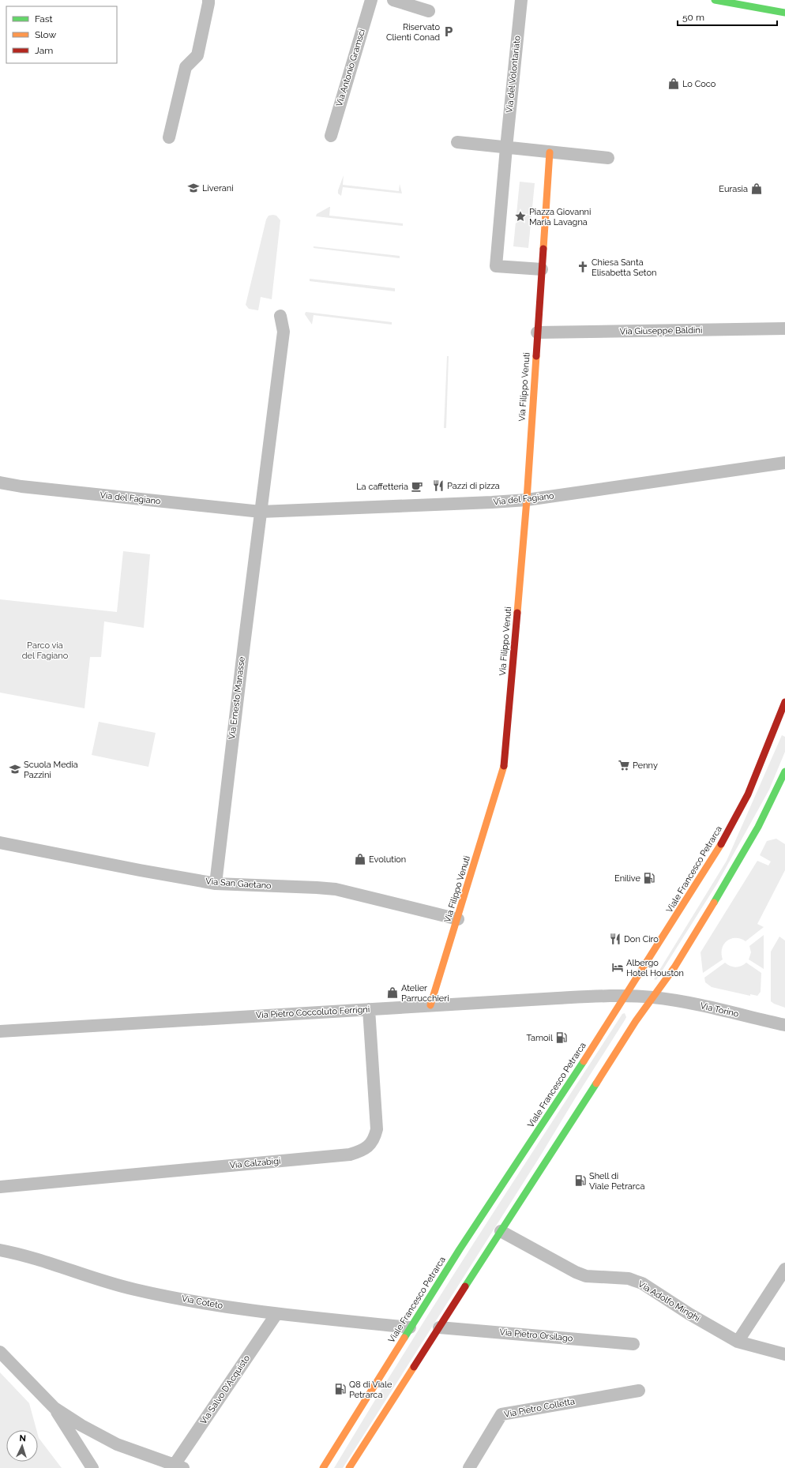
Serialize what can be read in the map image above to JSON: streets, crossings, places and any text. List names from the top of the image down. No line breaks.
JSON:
{"streets":{"main road":["Via Filippo Venuti","Viale Francesco Petrarca"],"street":["Via Antonio Gramsci","Via del Volontariato","Via Giuseppe Baldini","Via del Fagiano","Via Ernesto Manasse","Via San Gaetano","Via Torino","Via Pietro Coccoluto Ferrigni","Via Calzabigi","Via Adolfo Minghi","Via Coteto","Via Pietro Orsilago","Via Salvo D'Acquisto","Via Pietro Colletta"]},"crossings":[["Via Giuseppe Baldini","Via Filippo Venuti"],["Via Filippo Venuti","Via del Fagiano"],["Via Filippo Venuti","Via San Gaetano"],["Via Filippo Venuti","Via Pietro Coccoluto Ferrigni"],["Via del Fagiano","Via Ernesto Manasse"],["Via Ernesto Manasse","Via San Gaetano"],["Viale Francesco Petrarca","Via Torino"],["Viale Francesco Petrarca","Via Pietro Coccoluto Ferrigni"],["Viale Francesco Petrarca","Via Coteto"],["Via Torino","Via Pietro Coccoluto Ferrigni"],["Via Pietro Coccoluto Ferrigni","Via Calzabigi"],["Via Coteto","Via Salvo D'Acquisto"]],"parks":["Parco via del Fagiano"],"places":{"parking":["Riservato Clienti Conad"],"shop":["Lo Coco","Eurasia","Evolution","Atelier Parrucchieri"],"school or university":["Liverani","Scuola Media Pazzini"],"place":["Piazza Giovanni Maria Lavagna"],"church":["Chiesa Santa Elisabetta Seton"],"restaurant":["Pazzi di pizza","Don Ciro"],"cafe":["La caffetteria"],"supermarket":["Penny"],"fuel station":["Enilive","Tamoil","Shell di Viale Petrarca","Q8 di Viale Petrarca"],"hotel":["Albergo Hotel Houston"]},"legend":["Fast","Slow","Jam"],"scale_bar":"50 m","north":"top"}
